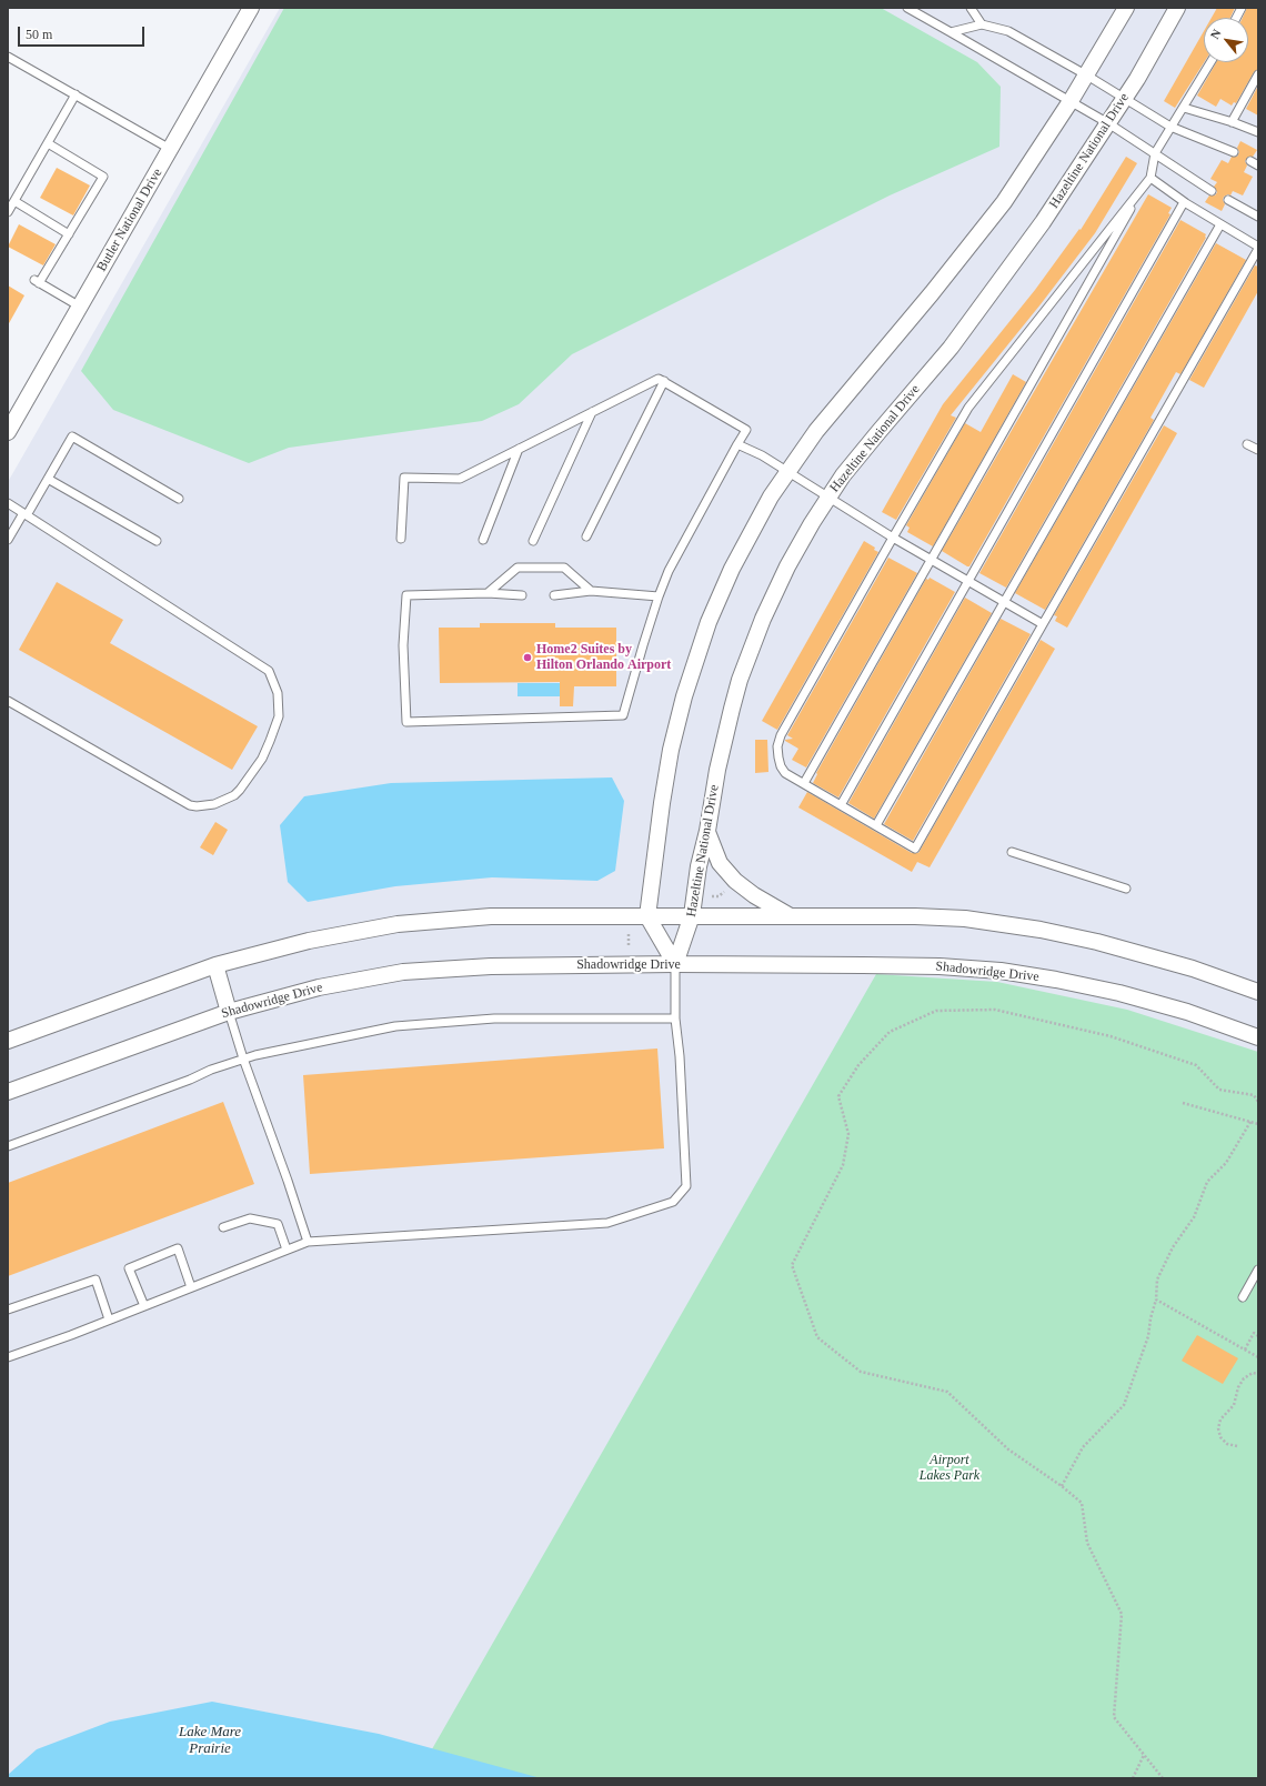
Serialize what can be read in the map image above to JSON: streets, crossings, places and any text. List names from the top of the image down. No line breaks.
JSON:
{"streets":{"street":["Hazeltine National Drive","Butler National Drive","Shadowridge Drive"]},"crossings":[["Hazeltine National Drive","Shadowridge Drive"]],"water":["Lake Mare Prairie"],"parks":["Airport Lakes Park"],"places":["Home2 Suites by Hilton Orlando Airport"],"scale_bar":"50 m","north":"top left"}
